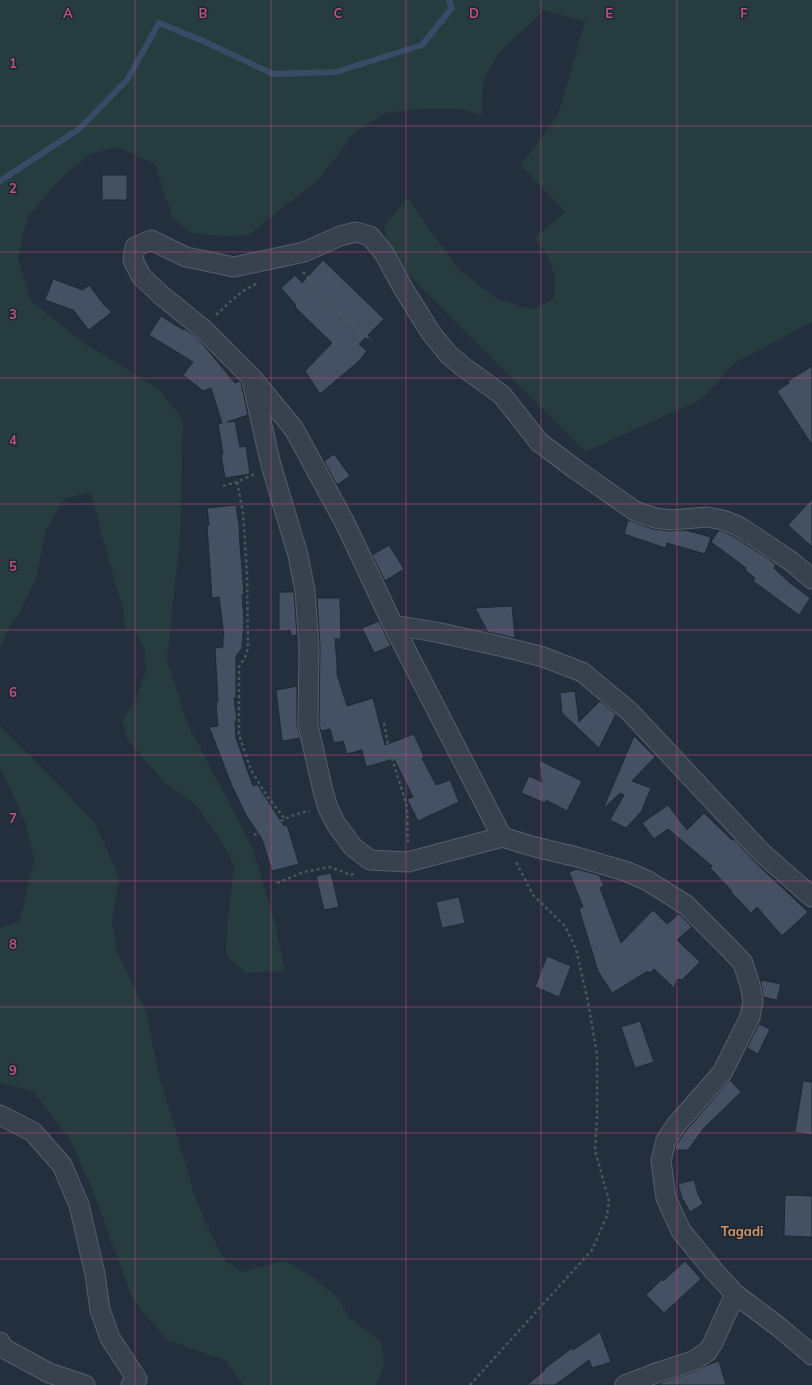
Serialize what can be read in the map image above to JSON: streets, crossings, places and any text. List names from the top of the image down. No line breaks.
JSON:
{"districts":["Tagadi"],"grid":{"columns":["A","B","C","D","E","F"],"rows":["1","2","3","4","5","6","7","8","9"]}}
